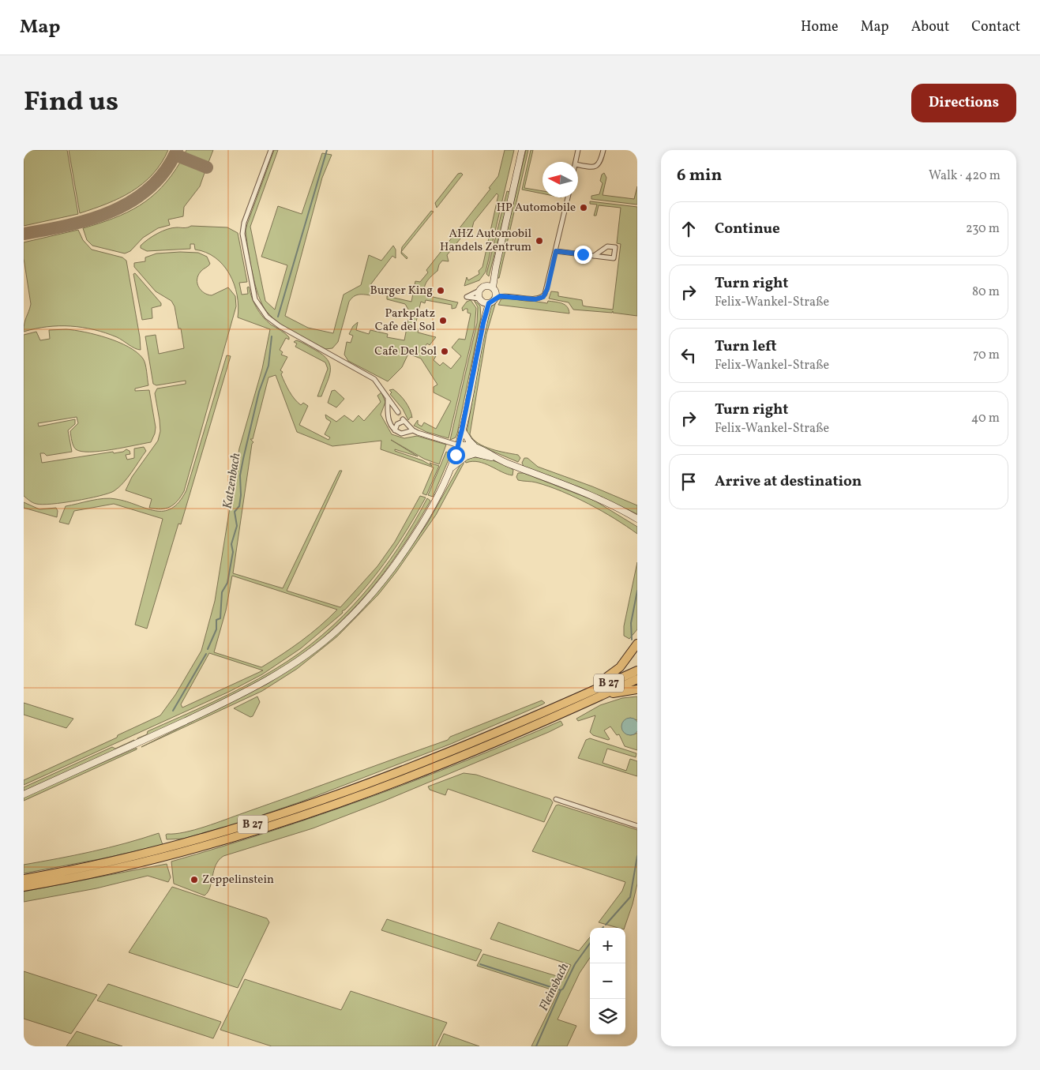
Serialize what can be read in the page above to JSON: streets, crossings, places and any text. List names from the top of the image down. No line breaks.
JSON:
{"streets":{"highway":["B 27"]},"water":["Katzenbach","Fleinsbach"],"places":["HP Automobile","AHZ Automobil Handels Zentrum","Burger King","Parkplatz Cafe del Sol","Cafe Del Sol","Zeppelinstein"],"north":"left","page":{"header":"Map","nav":["Home","Map","About","Contact"],"title":"Find us","buttons":"Directions","heading":["6 min","Walk · 420 m"],"list":[["Continue","230 m"],["Turn right","Felix-Wankel-Straße","80 m"],["Turn left","Felix-Wankel-Straße","70 m"],["Turn right","Felix-Wankel-Straße","40 m"],"Arrive at destination"],"map_buttons":["+","−"]}}
